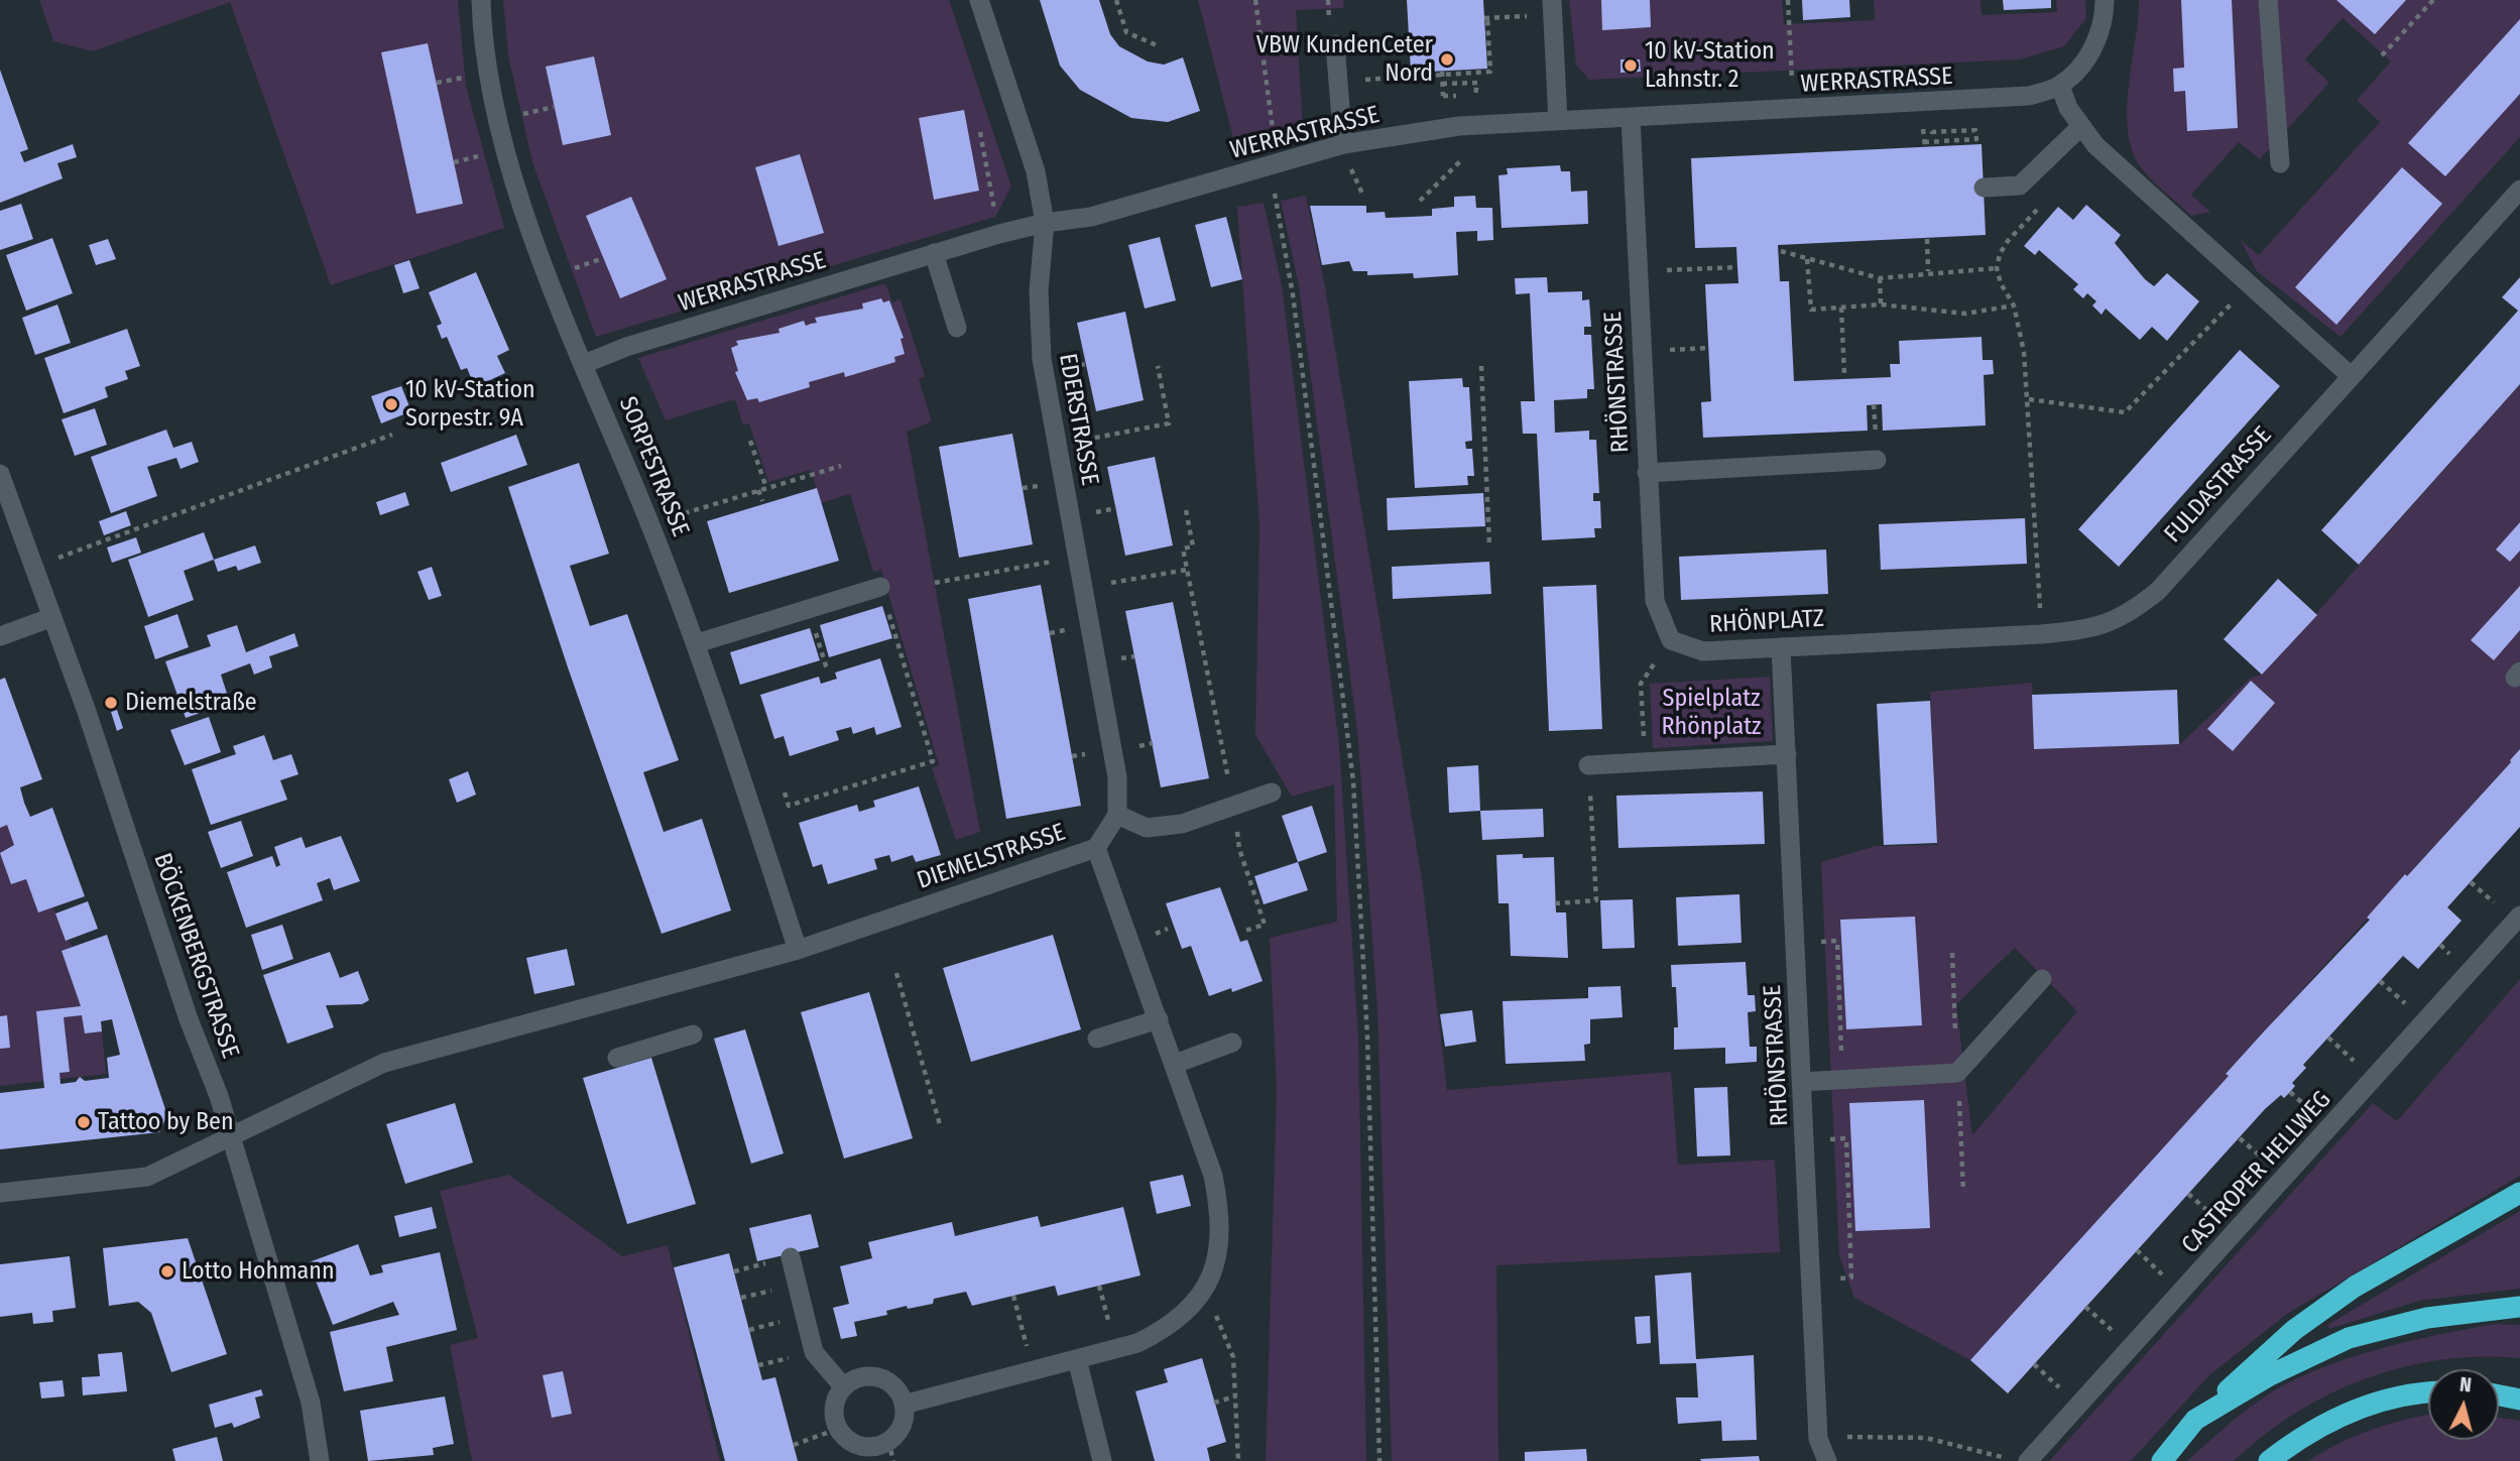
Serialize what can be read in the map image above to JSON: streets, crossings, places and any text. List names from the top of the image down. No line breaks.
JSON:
{"streets":{"street":["WERRASTRASSE","RHÖNSTRASSE","EDERSTRASSE","SORPESTRASSE","FULDASTRASSE","RHÖNPLATZ","DIEMELSTRASSE","BÖCKENBERGSTRASSE","CASTROPER HELLWEG"]},"crossings":[["WERRASTRASSE","RHÖNSTRASSE"],["WERRASTRASSE","EDERSTRASSE"],["WERRASTRASSE","SORPESTRASSE"],["RHÖNSTRASSE","RHÖNPLATZ"],["SORPESTRASSE","DIEMELSTRASSE"],["FULDASTRASSE","RHÖNPLATZ"],["DIEMELSTRASSE","BÖCKENBERGSTRASSE"]],"parks":["Spielplatz Rhönplatz"],"places":["VBW KundenCeter Nord","10 kV-Station Lahnstr. 2","10 kV-Station Sorpestr. 9A","Diemelstraße","Tattoo by Ben","Lotto Hohmann"],"north":"top"}
